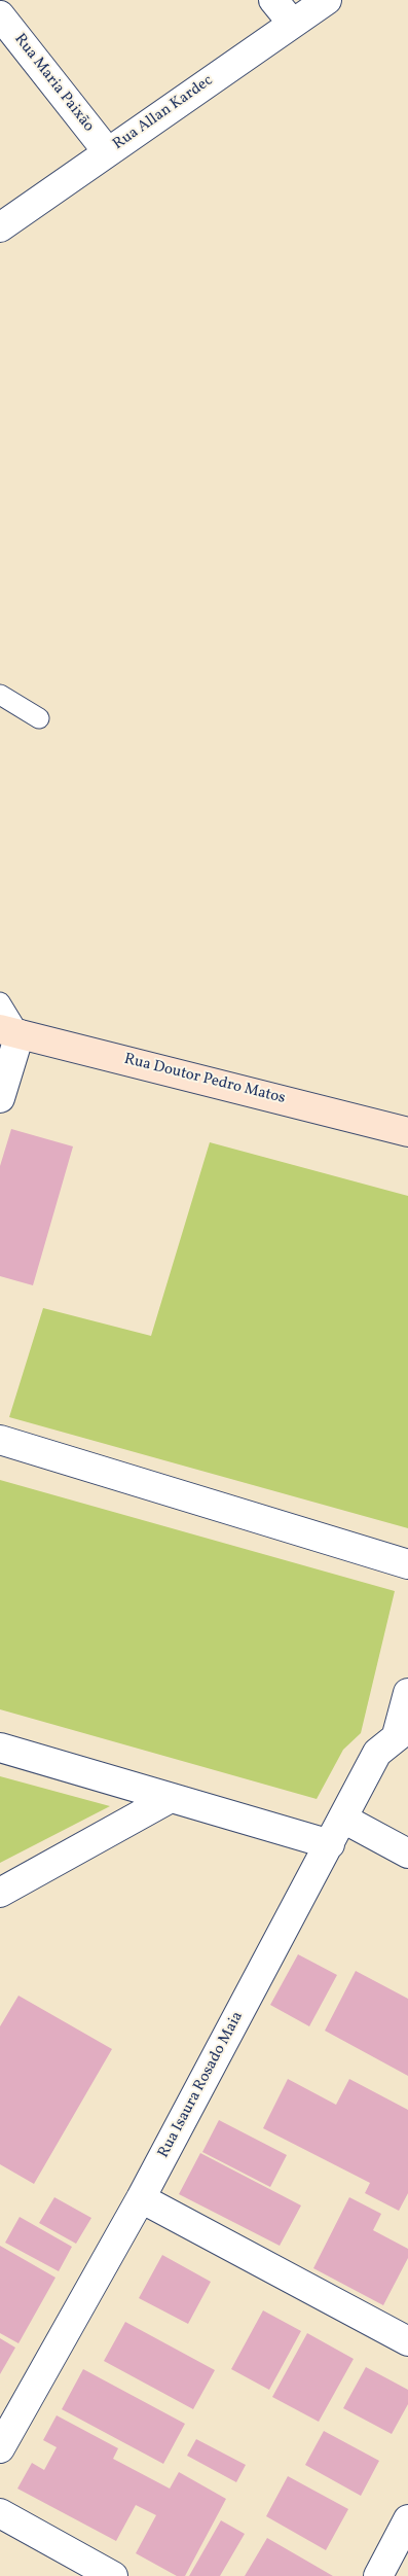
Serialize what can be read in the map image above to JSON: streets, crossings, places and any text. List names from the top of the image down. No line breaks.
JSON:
{"streets":{"main road":["Rua Doutor Pedro Matos"],"street":["Rua Maria Paixão","Rua Allan Kardec","Rua Isaura Rosado Maia"]},"crossings":[["Rua Maria Paixão","Rua Allan Kardec"]]}
